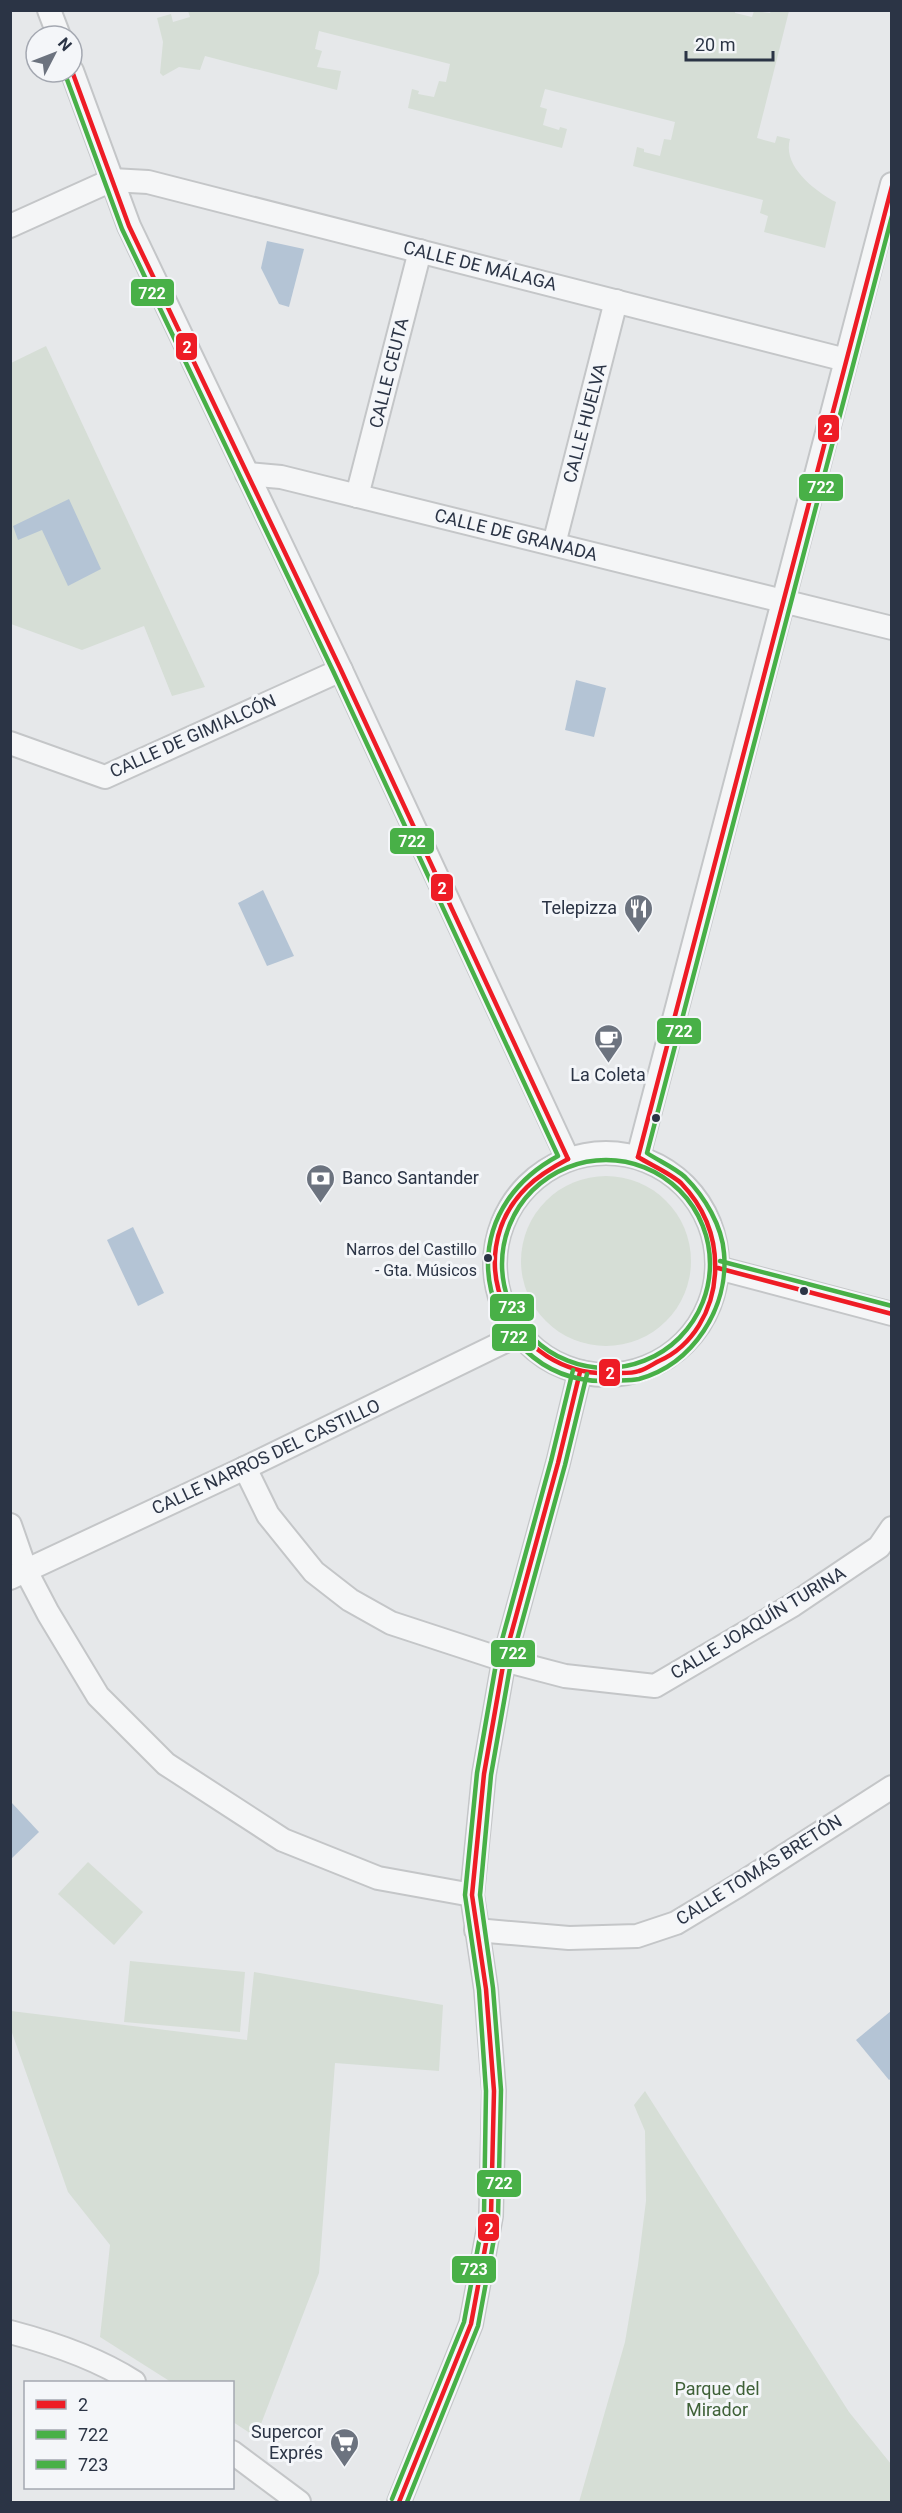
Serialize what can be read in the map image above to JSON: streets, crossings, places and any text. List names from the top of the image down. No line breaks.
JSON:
{"streets":{"street":["CALLE DE MÁLAGA","CALLE CEUTA","CALLE HUELVA","CALLE DE GRANADA","CALLE DE GIMIALCÓN","CALLE NARROS DEL CASTILLO","CALLE JOAQUÍN TURINA","CALLE TOMÁS BRETÓN"]},"crossings":[["CALLE DE MÁLAGA","CALLE CEUTA"],["CALLE DE MÁLAGA","CALLE HUELVA"],["CALLE CEUTA","CALLE DE GRANADA"],["CALLE HUELVA","CALLE DE GRANADA"],["CALLE NARROS DEL CASTILLO","CALLE JOAQUÍN TURINA"]],"parks":["Parque del Mirador"],"places":{"restaurant":["Telepizza"],"cafe":["La Coleta"],"bank":["Banco Santander"],"other":["Narros del Castillo - Gta. Músicos"],"supermarket":["Supercor Exprés"]},"lines":["transit line 2","transit line 722","transit line 723"],"legend":["2","722","723"],"scale_bar":"20 m","north":"top right"}
